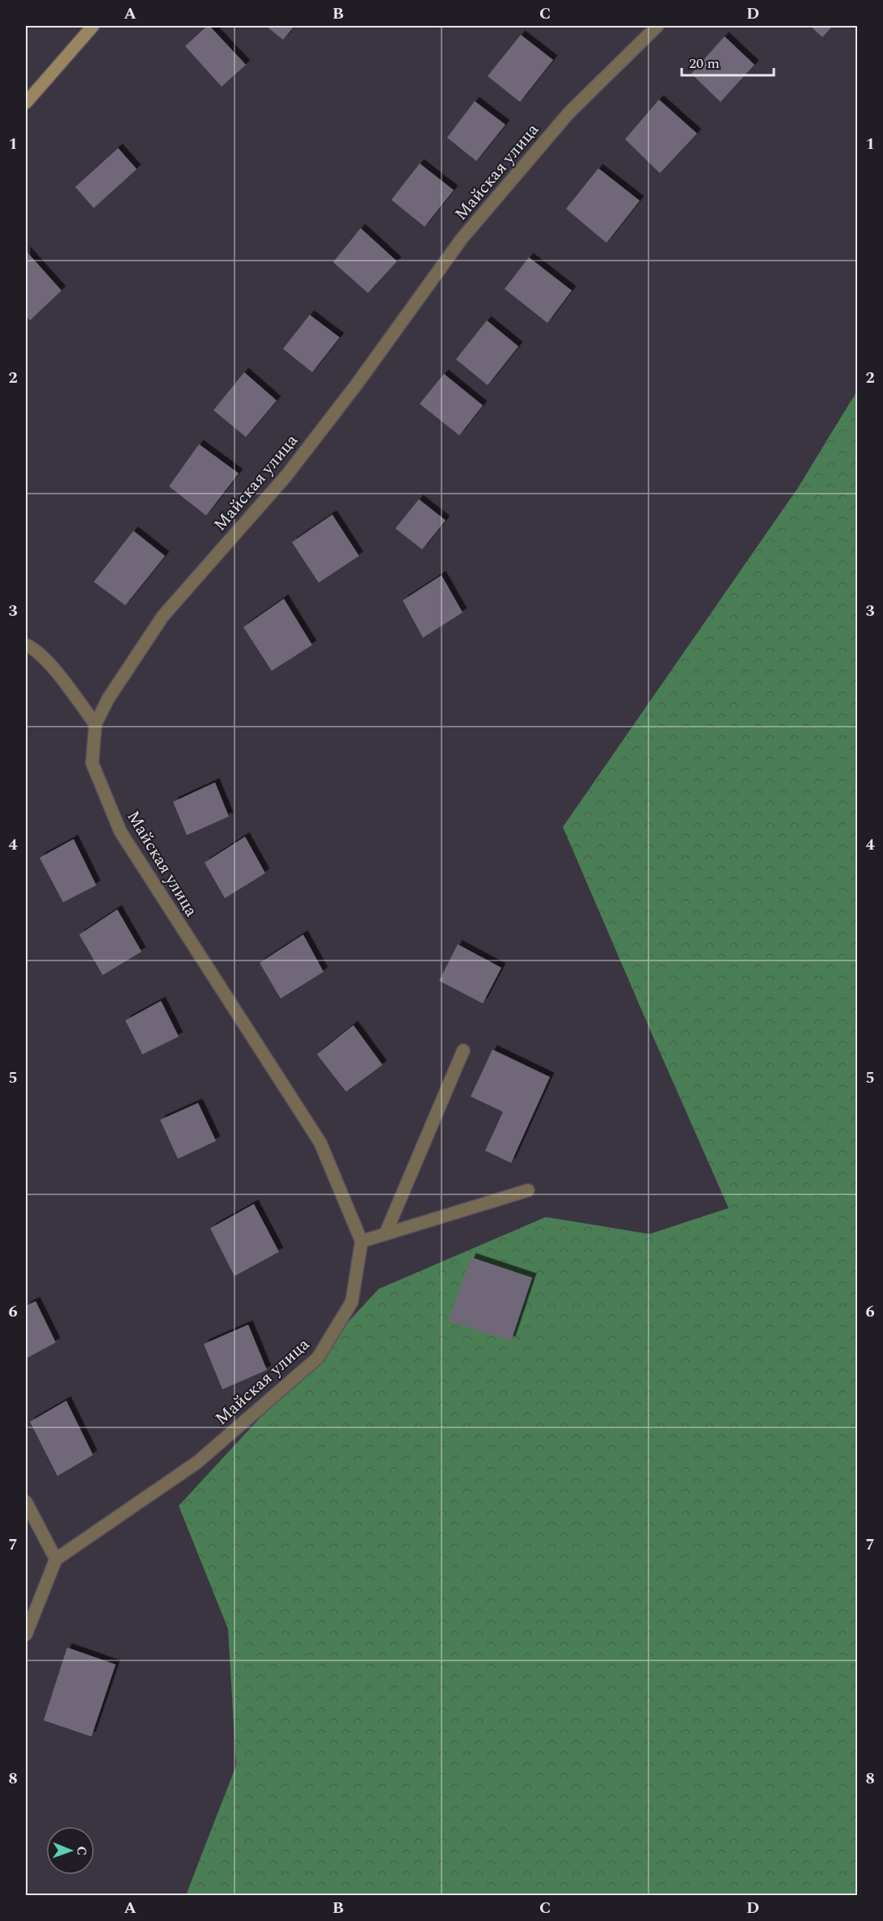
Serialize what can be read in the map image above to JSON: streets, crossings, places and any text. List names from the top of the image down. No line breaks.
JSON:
{"streets":{"street":["Майская улица"]},"scale_bar":"20 m","north":"right","grid":{"columns":["A","B","C","D"],"rows":["1","2","3","4","5","6","7","8"]}}
